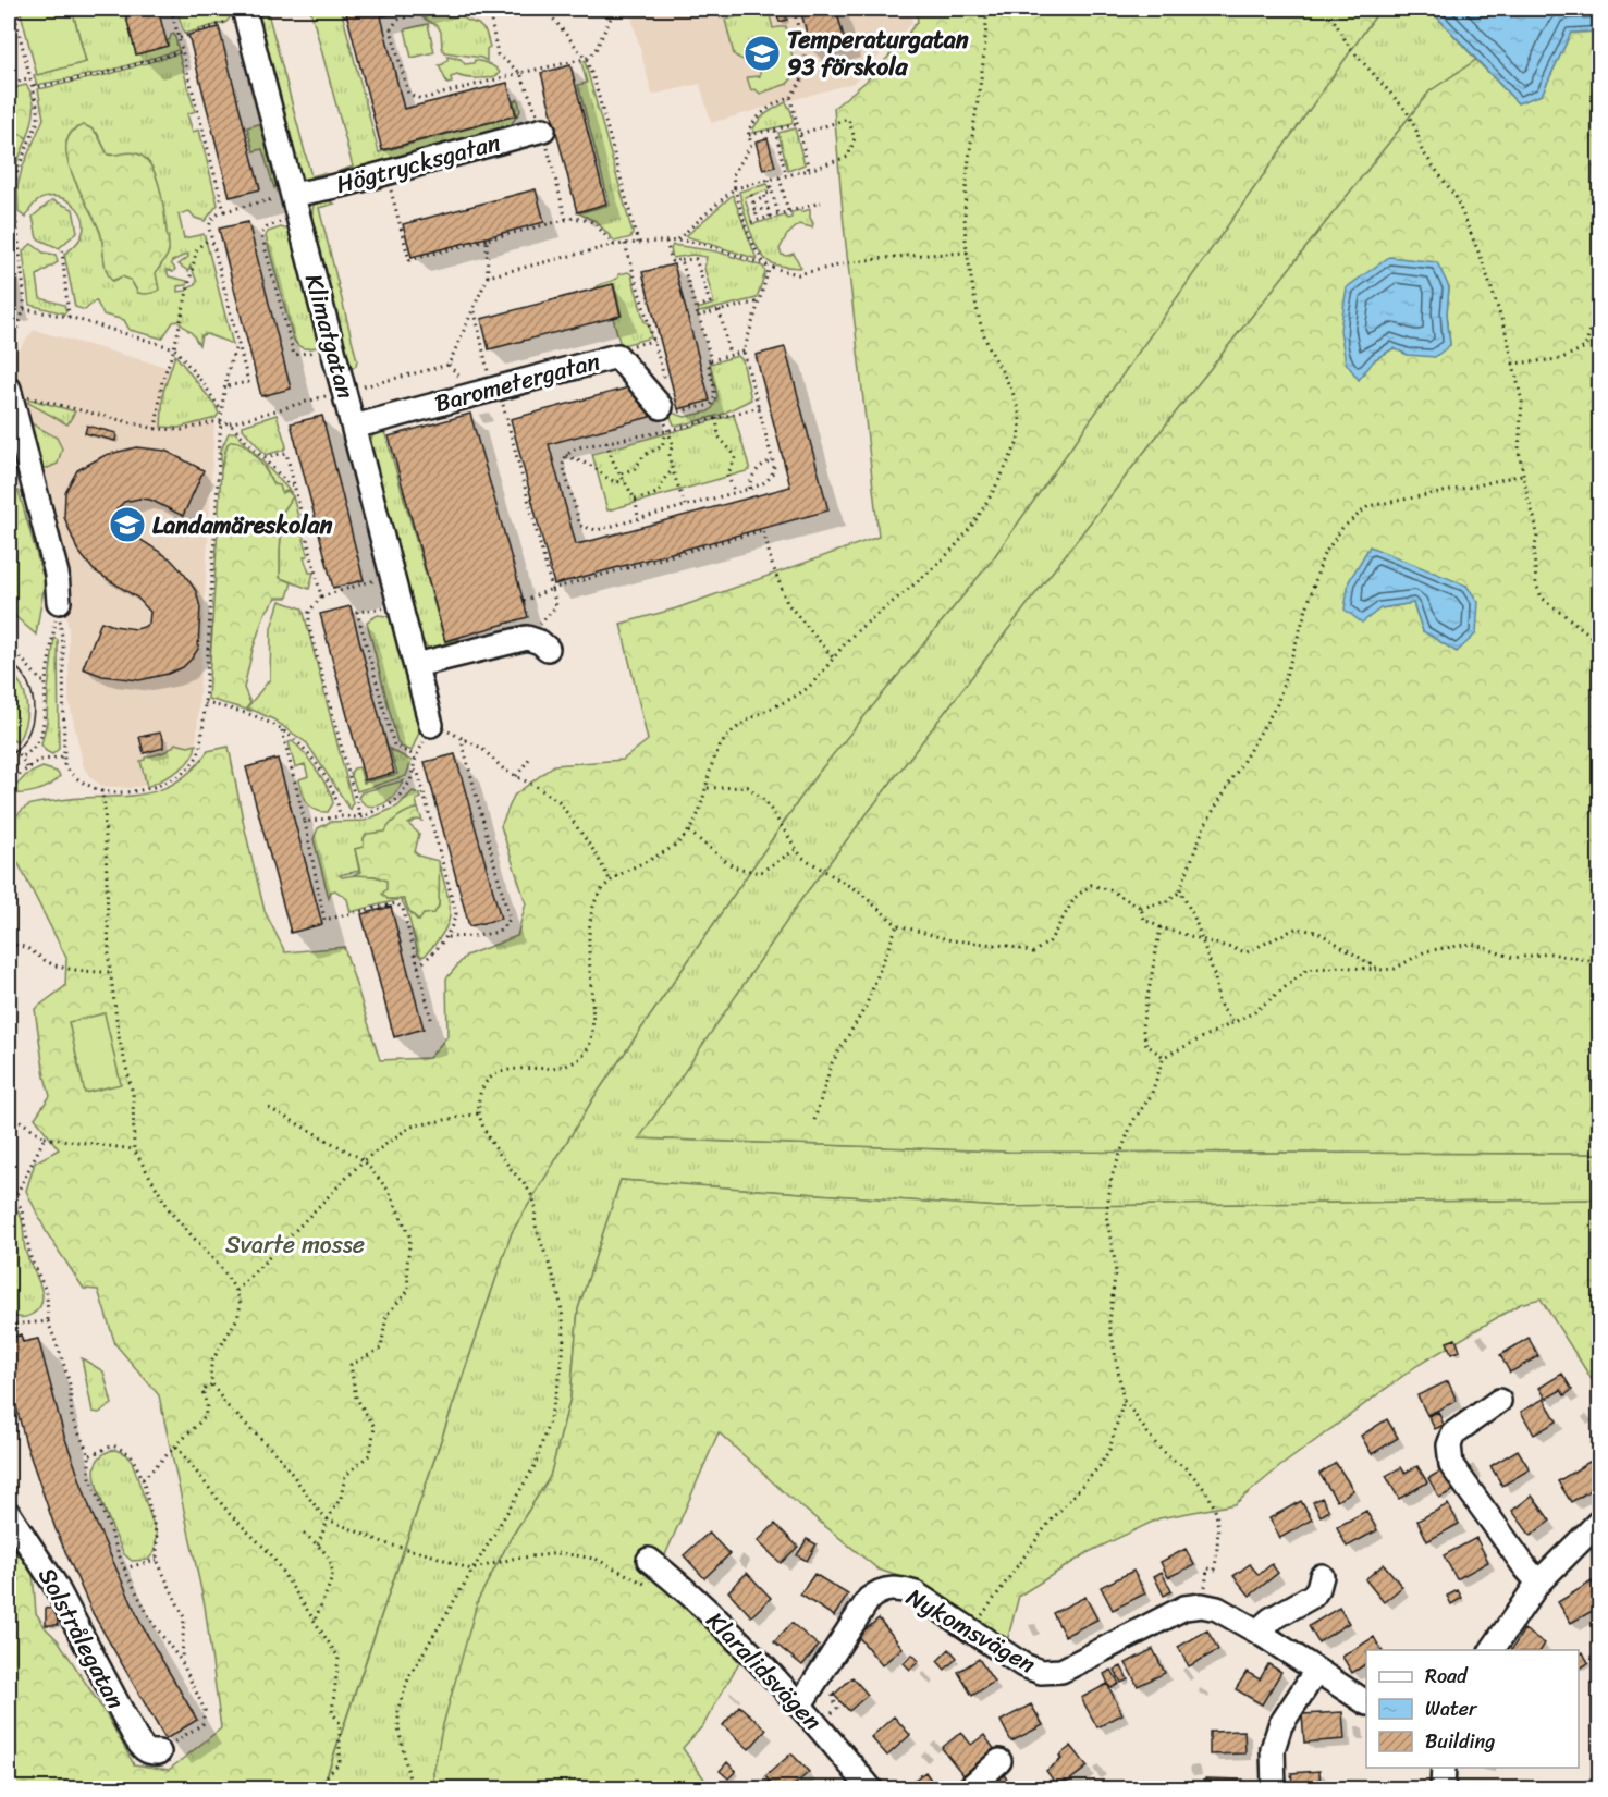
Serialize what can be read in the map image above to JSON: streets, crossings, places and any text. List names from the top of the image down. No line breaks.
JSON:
{"streets":{"street":["Högtrycksgatan","Klimatgatan","Barometergatan","Nykomsvägen","Solstrålegatan","Klaralidsvägen"]},"crossings":[["Högtrycksgatan","Klimatgatan"],["Klimatgatan","Barometergatan"],["Nykomsvägen","Klaralidsvägen"]],"parks":["Svarte mosse"],"places":{"school or university":["Temperaturgatan 93 förskola","Landamäreskolan"]},"legend":["Road","Water","Building"]}
